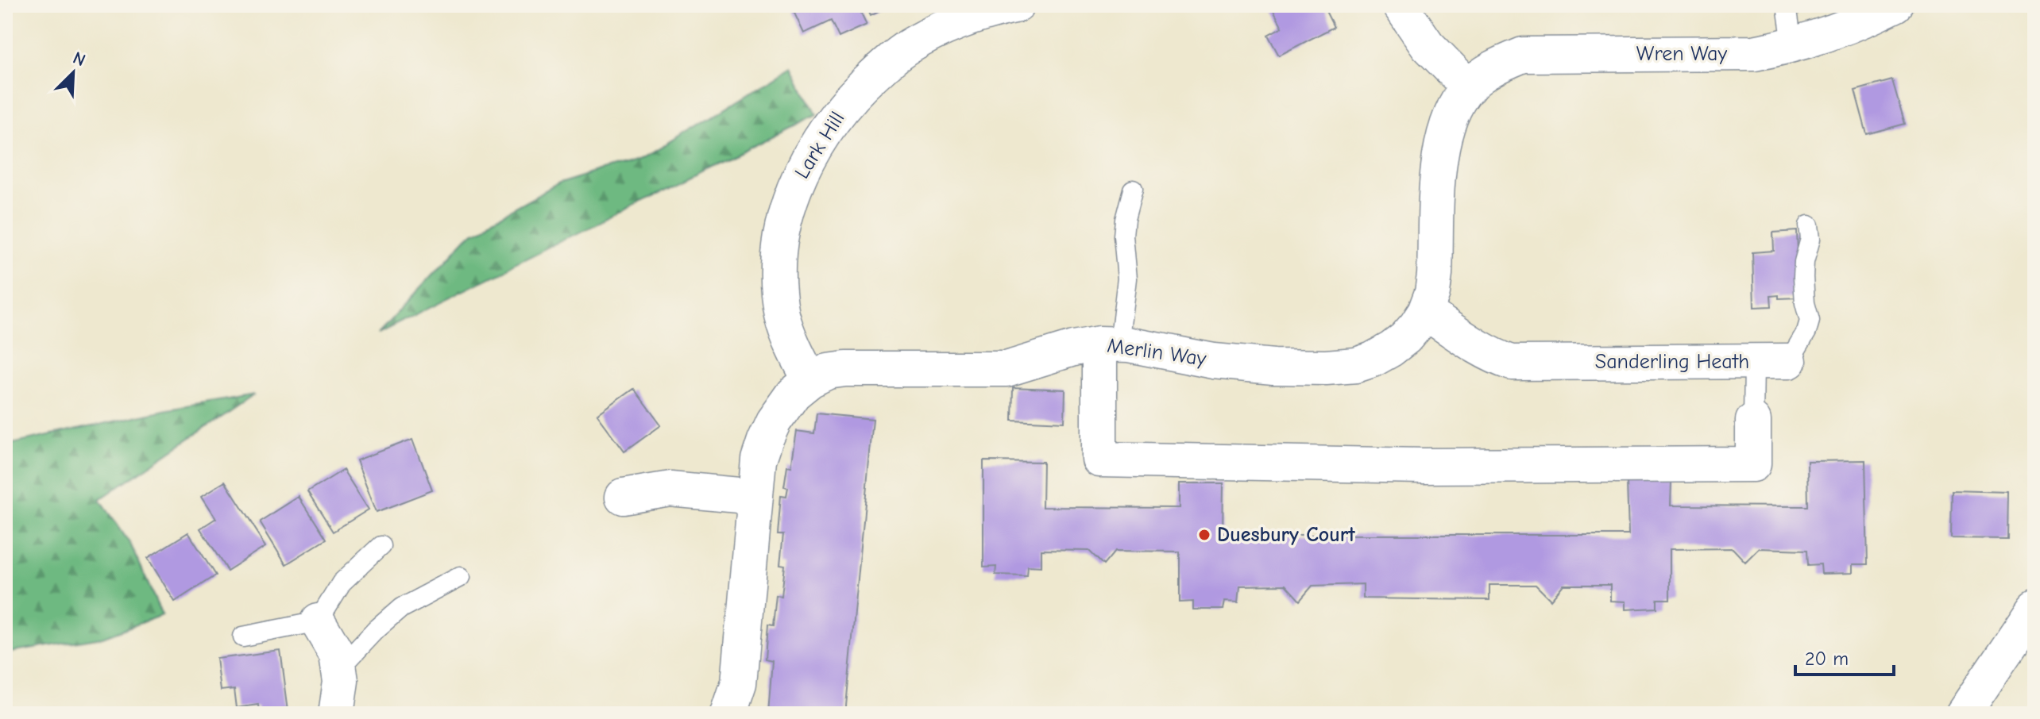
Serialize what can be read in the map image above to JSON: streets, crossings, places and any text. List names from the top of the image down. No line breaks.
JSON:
{"streets":{"street":["Wren Way","Lark Hill","Merlin Way","Sanderling Heath"]},"crossings":[["Wren Way","Merlin Way"],["Lark Hill","Merlin Way"],["Merlin Way","Sanderling Heath"]],"places":["Duesbury Court"],"scale_bar":"20 m","north":"top right"}
